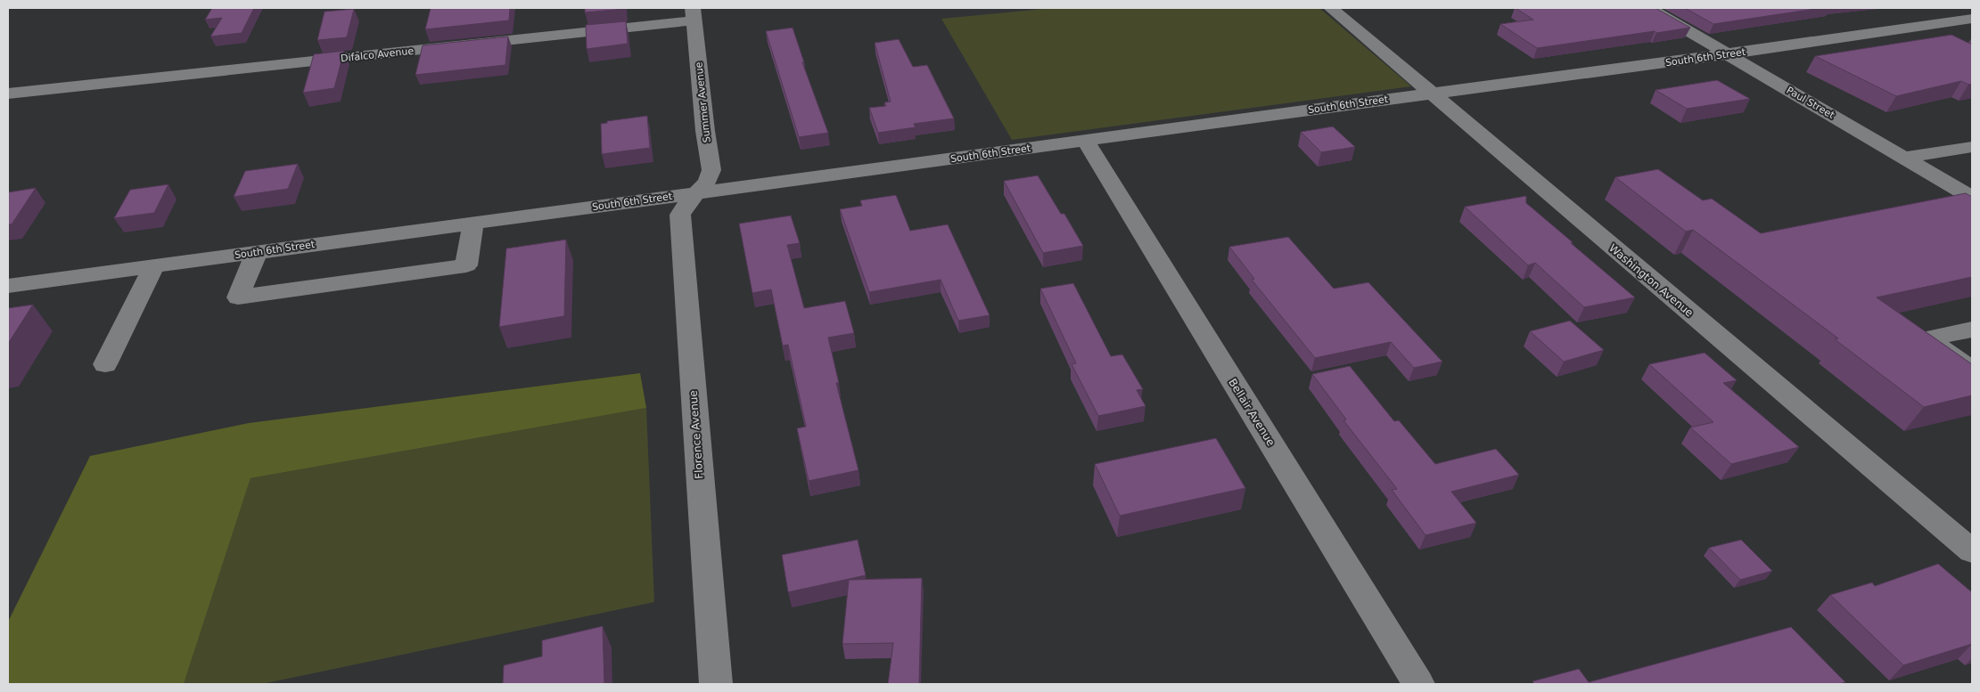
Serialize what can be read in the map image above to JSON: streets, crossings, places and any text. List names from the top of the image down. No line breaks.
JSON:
{"streets":{"street":["Difalco Avenue","South 6th Street","Summer Avenue","Paul Street","Washington Avenue","Bellair Avenue","Florence Avenue"]},"crossings":[["Difalco Avenue","Summer Avenue"],["South 6th Street","Summer Avenue"],["South 6th Street","Paul Street"],["South 6th Street","Washington Avenue"],["South 6th Street","Bellair Avenue"],["South 6th Street","Florence Avenue"],["Summer Avenue","Florence Avenue"]]}
